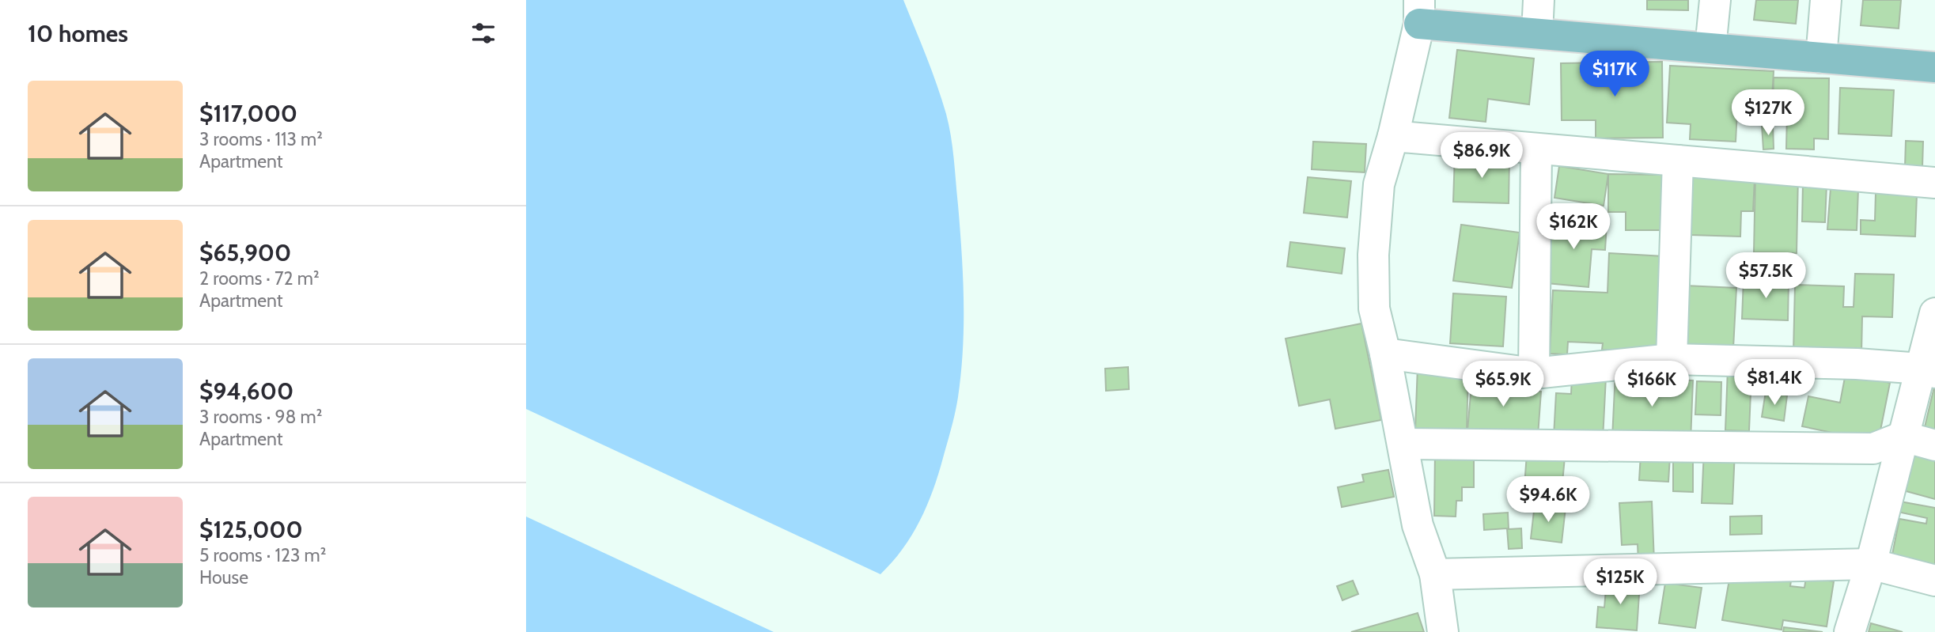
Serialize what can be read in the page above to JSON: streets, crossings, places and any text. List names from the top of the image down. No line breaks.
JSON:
{"page":{"heading":"10 homes","price":["$117K","$127K","$86.9K","$162K","$57.5K","$81.4K","$65.9K","$166K","$94.6K","$125K"],"list":[{"name":"$117,000","note":"3 rooms · 113 m² · Apartment"},{"name":"$65,900","note":"2 rooms · 72 m² · Apartment"},{"name":"$94,600","note":"3 rooms · 98 m² · Apartment"},{"name":"$125,000","note":"5 rooms · 123 m² · House"}]}}
